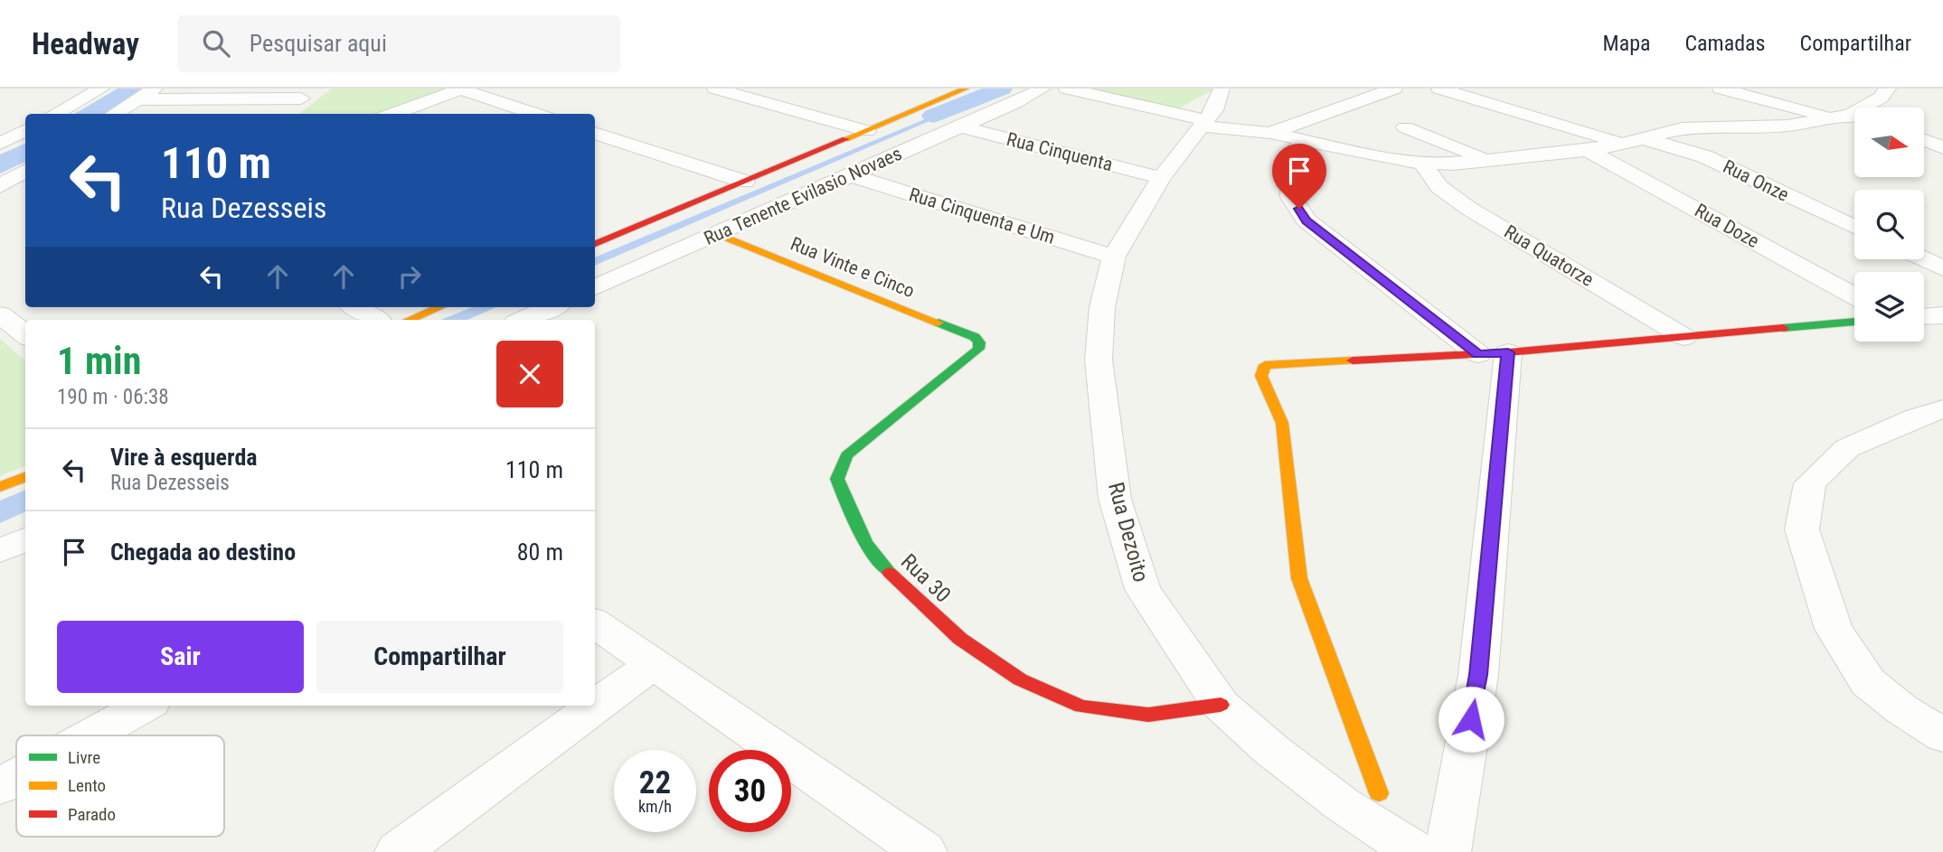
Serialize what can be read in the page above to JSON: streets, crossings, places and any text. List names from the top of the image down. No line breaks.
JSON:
{"streets":{"street":["Rua Cinquenta","Rua Onze","Rua Tenente Evilasio Novaes","Rua Cinquenta e Um","Rua Doze","Rua Quatorze","Rua Vinte e Cinco","Rua Dezoito","Rua 30"]},"crossings":[["Rua Cinquenta","Rua Tenente Evilasio Novaes"],["Rua Cinquenta","Rua Dezoito"],["Rua Tenente Evilasio Novaes","Rua Cinquenta e Um"],["Rua Tenente Evilasio Novaes","Rua Vinte e Cinco"],["Rua Cinquenta e Um","Rua Dezoito"],["Rua Vinte e Cinco","Rua 30"],["Rua Dezoito","Rua 30"]],"legend":["Livre","Lento","Parado"],"north":"right","page":{"header":"Headway","search":"Pesquisar aqui","nav":["Mapa","Camadas","Compartilhar"],"turn":["110 m","Rua Dezesseis"],"heading":["1 min","190 m · 06:38"],"list":[{"name":"Vire à esquerda","note":"Rua Dezesseis","value":"110 m"},{"name":"Chegada ao destino","value":"80 m"}],"buttons":["Sair","Compartilhar"],"speed":"22 km/h","limit":"30"}}
